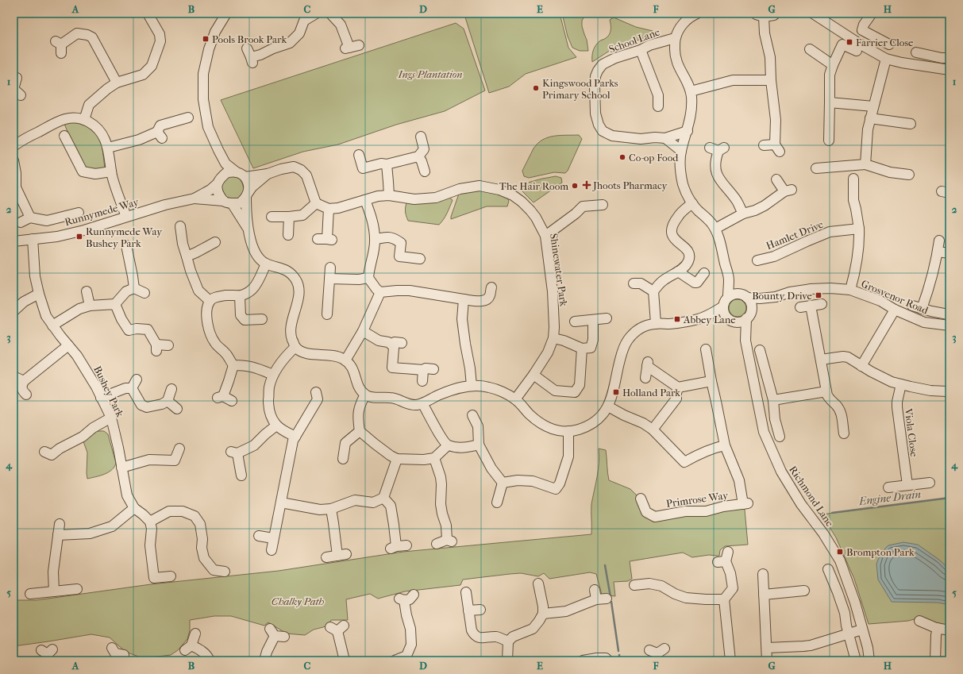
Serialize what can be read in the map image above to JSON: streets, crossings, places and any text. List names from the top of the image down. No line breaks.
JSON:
{"streets":{"street":["School Lane","Runnymede Way","Hamlet Drive","Shinewater Park","Grosvenor Road","Bushey Park","Viola Close","Richmond Lane","Primrose Way"]},"crossings":[["Runnymede Way","Bushey Park"],["Grosvenor Road","Richmond Lane"]],"water":["Engine Drain"],"parks":["Ings Plantation","Chalky Path"],"places":{"transit":["Pools Brook Park","Farrier Close","Runnymede Way Bushey Park","Bounty Drive","Abbey Lane","Holland Park","Brompton Park"],"other":["Kingswood Parks Primary School","Co-op Food","The Hair Room"],"health":["Jhoots Pharmacy"]},"grid":{"columns":["A","B","C","D","E","F","G","H"],"rows":["1","2","3","4","5"]}}
